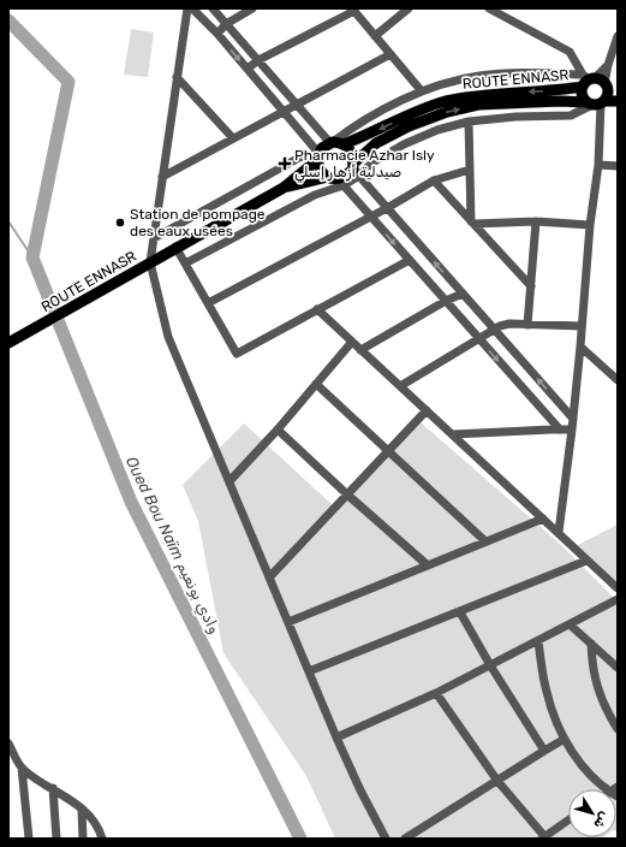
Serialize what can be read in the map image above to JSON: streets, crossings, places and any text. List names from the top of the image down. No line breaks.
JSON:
{"streets":{"main road":["ROUTE ENNASR"]},"water":["Oued Bou Naïm وادي بونعيم"],"places":{"health":["Pharmacie Azhar Isly صيدلية أزهار إسلي"],"other":["Station de pompage des eaux usées"]},"north":"bottom right"}
